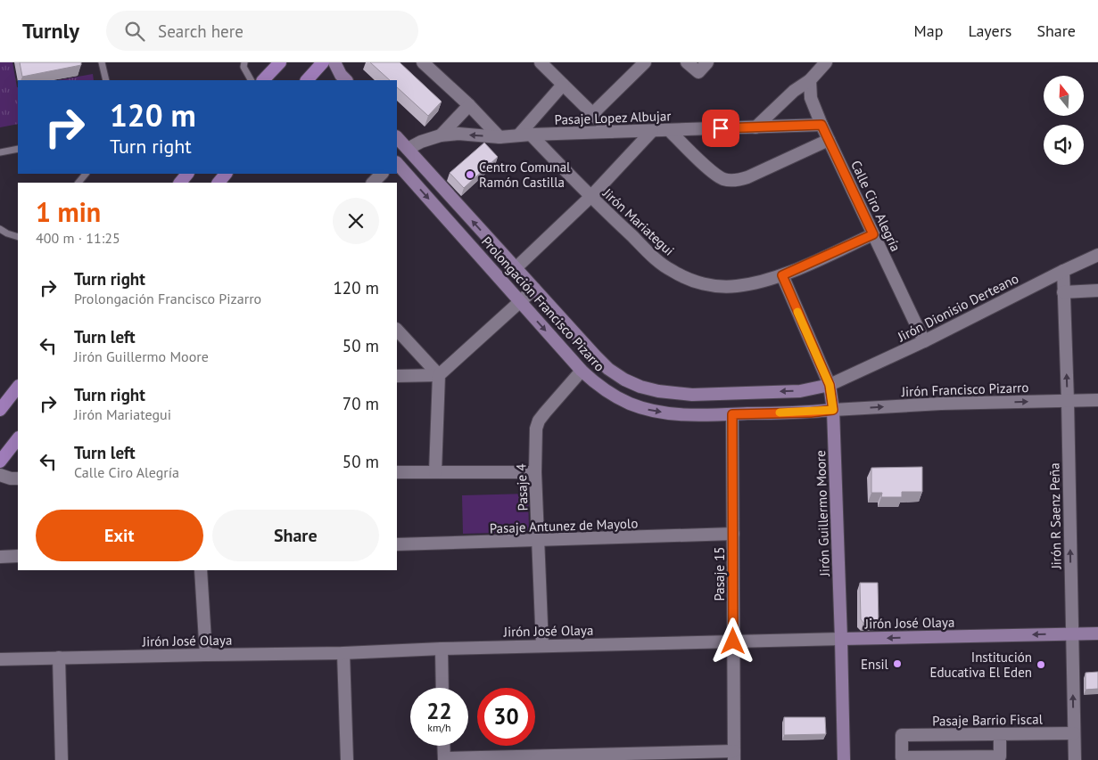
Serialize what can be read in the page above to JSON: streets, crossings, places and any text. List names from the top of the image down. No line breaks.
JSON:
{"streets":{"main road":["Prolongación Francisco Pizarro","Jirón Guillermo Moore","Jirón José Olaya"],"street":["Pasaje Lopez Albujar","Calle Ciro Alegría","Jirón Mariategui","Jirón Dionisio Derteano","Jirón Francisco Pizarro","Pasaje 4","Jirón R Saenz Peña","Pasaje Antunez de Mayolo","Pasaje 15","Pasaje Barrio Fiscal"]},"crossings":[["Pasaje Lopez Albujar","Calle Ciro Alegría"],["Pasaje Lopez Albujar","Jirón Mariategui"],["Pasaje Lopez Albujar","Prolongación Francisco Pizarro"],["Calle Ciro Alegría","Jirón Mariategui"],["Calle Ciro Alegría","Jirón Dionisio Derteano"],["Jirón Mariategui","Jirón Guillermo Moore"],["Prolongación Francisco Pizarro","Jirón Dionisio Derteano"],["Prolongación Francisco Pizarro","Jirón Francisco Pizarro"],["Prolongación Francisco Pizarro","Pasaje 4"],["Prolongación Francisco Pizarro","Jirón Guillermo Moore"],["Prolongación Francisco Pizarro","Pasaje 15"],["Jirón Dionisio Derteano","Jirón Guillermo Moore"],["Jirón Dionisio Derteano","Jirón R Saenz Peña"],["Jirón Francisco Pizarro","Jirón Guillermo Moore"],["Jirón Francisco Pizarro","Jirón R Saenz Peña"],["Pasaje 4","Pasaje Antunez de Mayolo"],["Pasaje 4","Jirón José Olaya"],["Jirón Guillermo Moore","Jirón José Olaya"],["Jirón R Saenz Peña","Jirón José Olaya"],["Jirón R Saenz Peña","Pasaje Barrio Fiscal"],["Pasaje Antunez de Mayolo","Pasaje 15"],["Pasaje 15","Jirón José Olaya"]],"one_way":["Jirón Francisco Pizarro","Jirón R Saenz Peña"],"places":["Centro Comunal Ramón Castilla","Ensil","Institución Educativa El Eden"],"north":"top","page":{"header":"Turnly","search":"Search here","nav":["Map","Layers","Share"],"turn":["120 m","Turn right"],"heading":["1 min","400 m · 11:25"],"list":[{"name":"Turn right","note":"Prolongación Francisco Pizarro","value":"120 m"},{"name":"Turn left","note":"Jirón Guillermo Moore","value":"50 m"},{"name":"Turn right","note":"Jirón Mariategui","value":"70 m"},{"name":"Turn left","note":"Calle Ciro Alegría","value":"50 m"}],"buttons":["Exit","Share"],"speed":"22 km/h","limit":"30"}}
